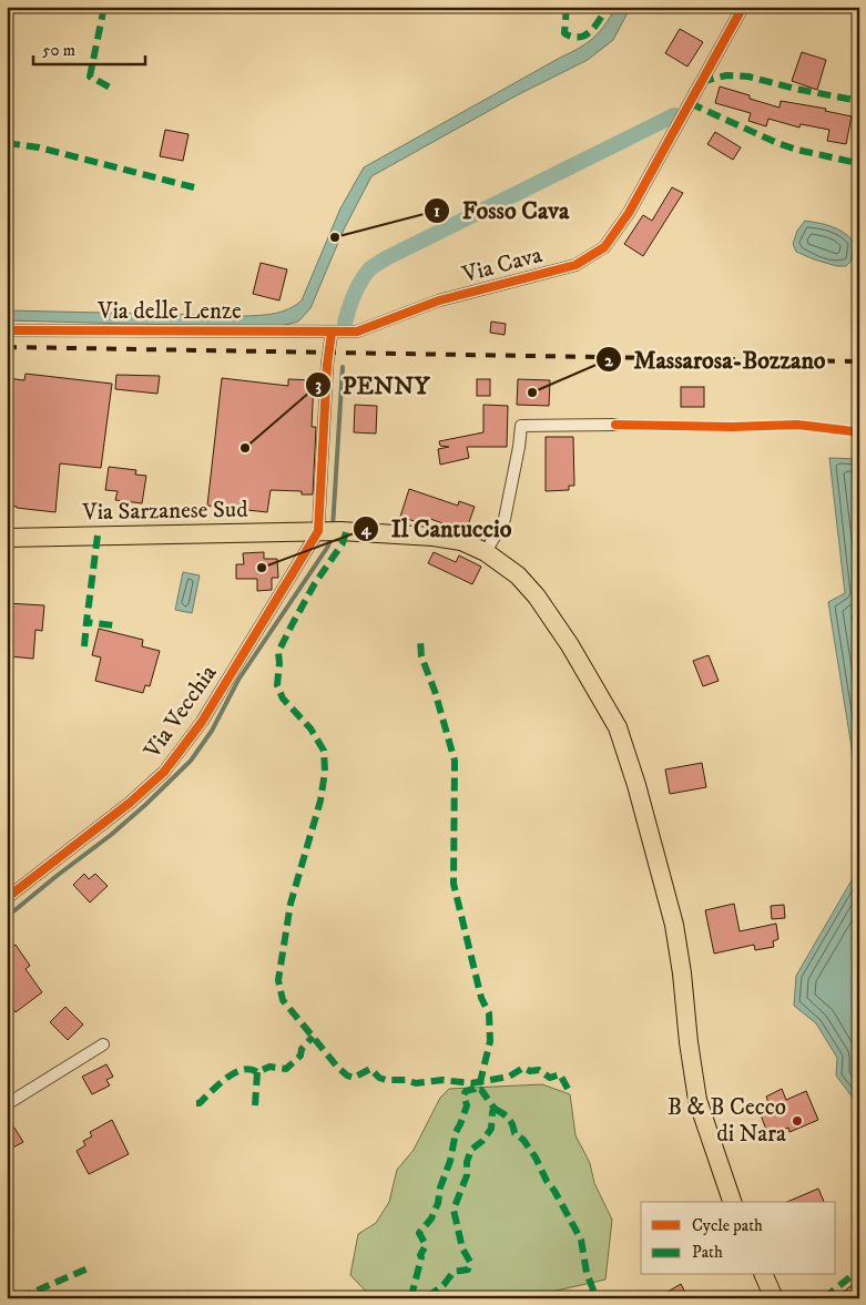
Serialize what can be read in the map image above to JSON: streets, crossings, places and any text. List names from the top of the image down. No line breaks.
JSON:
{"streets":{"main road":["Via Sarzanese Sud"],"street":["Via Cava","Via delle Lenze","Via Vecchia"]},"crossings":[["Via Cava","Via delle Lenze"],["Via Sarzanese Sud","Via Vecchia"]],"places":["Fosso Cava","Massarosa-Bozzano","PENNY","Il Cantuccio","B & B Cecco di Nara"],"legend":["Cycle path","Path"],"scale_bar":"50 m"}
